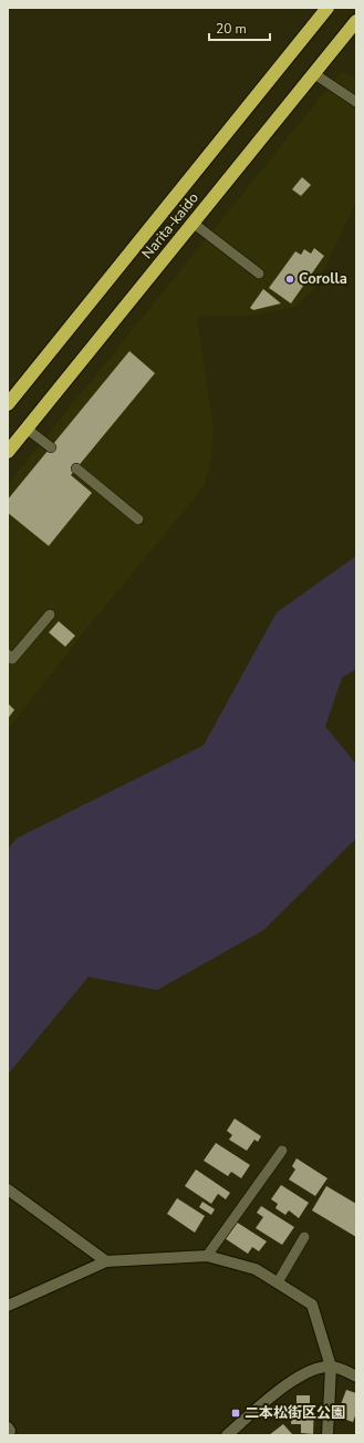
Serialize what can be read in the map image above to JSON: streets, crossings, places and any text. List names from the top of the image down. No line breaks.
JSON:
{"streets":{"highway":["Narita-kaido"]},"places":{"other":["Corolla"],"transit":["二本松街区公園"]},"scale_bar":"20 m"}
